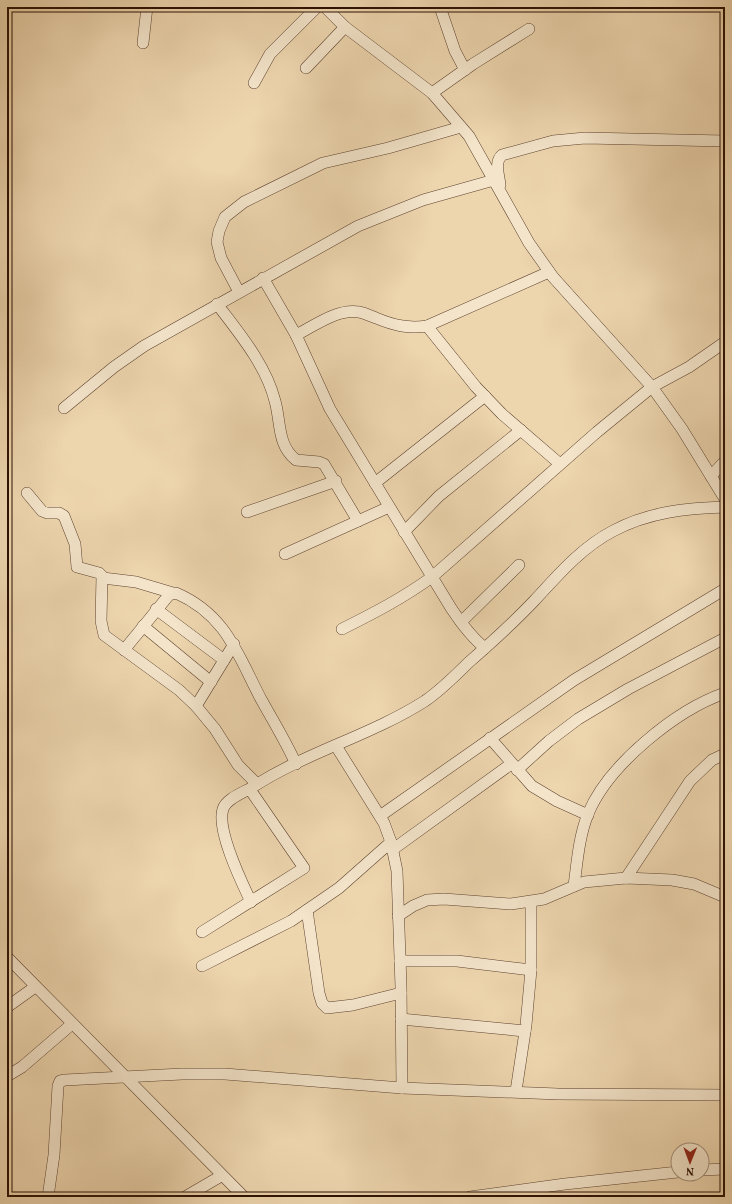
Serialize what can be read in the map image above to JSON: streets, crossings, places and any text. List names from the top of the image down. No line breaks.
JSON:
{"north":"bottom"}
